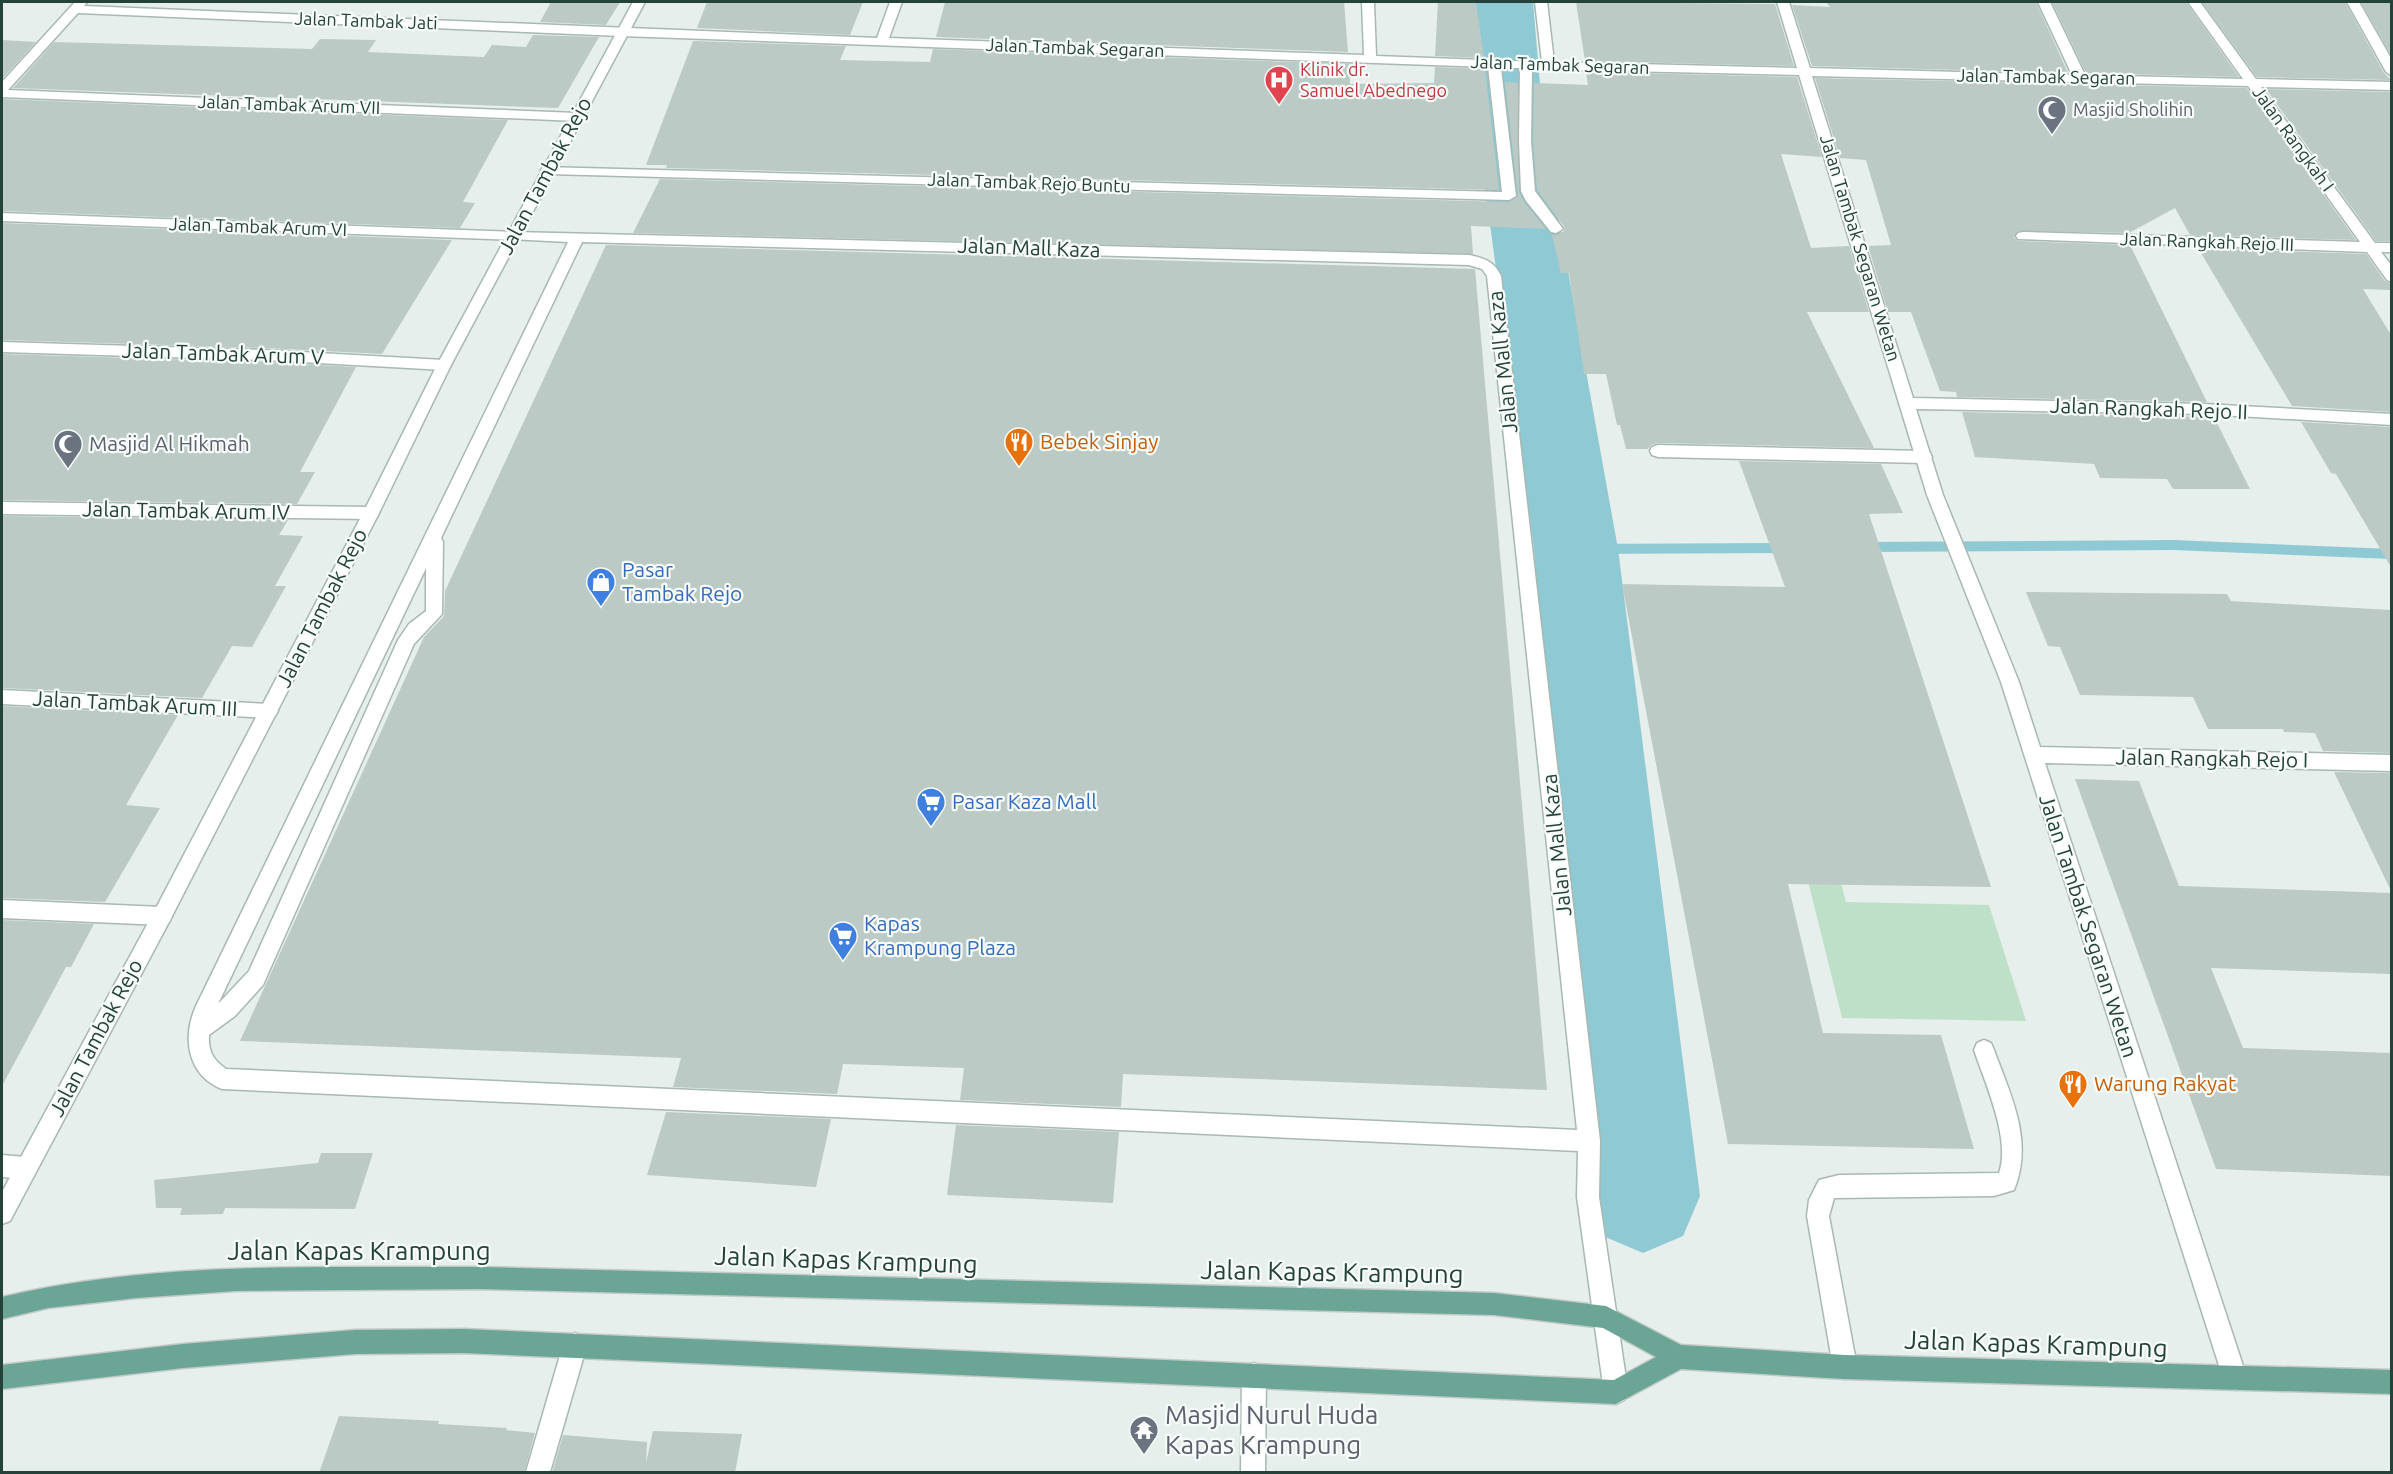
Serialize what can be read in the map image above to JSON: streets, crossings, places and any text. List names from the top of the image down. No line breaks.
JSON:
{"streets":{"main road":["Jalan Kapas Krampung"],"street":["Jalan Tambak Jati","Jalan Tambak Segaran","Jalan Tambak Arum VII","Jalan Rangkah I","Jalan Tambak Rejo","Jalan Tambak Rejo Buntu","Jalan Tambak Arum VI","Jalan Rangkah Rejo III","Jalan Mall Kaza","Jalan Tambak Segaran Wetan","Jalan Tambak Arum V","Jalan Rangkah Rejo II","Jalan Tambak Arum IV","Jalan Tambak Arum III","Jalan Rangkah Rejo I"]},"crossings":[["Jalan Tambak Jati","Jalan Tambak Segaran"],["Jalan Tambak Jati","Jalan Tambak Rejo"],["Jalan Tambak Segaran","Jalan Rangkah I"],["Jalan Tambak Segaran","Jalan Tambak Rejo"],["Jalan Tambak Segaran","Jalan Tambak Rejo Buntu"],["Jalan Tambak Segaran","Jalan Tambak Segaran Wetan"],["Jalan Tambak Arum VII","Jalan Tambak Rejo"],["Jalan Rangkah I","Jalan Rangkah Rejo III"],["Jalan Tambak Rejo","Jalan Tambak Rejo Buntu"],["Jalan Tambak Rejo","Jalan Tambak Arum VI"],["Jalan Tambak Rejo","Jalan Mall Kaza"],["Jalan Tambak Rejo","Jalan Tambak Arum V"],["Jalan Tambak Rejo","Jalan Tambak Arum IV"],["Jalan Tambak Rejo","Jalan Tambak Arum III"],["Jalan Tambak Arum VI","Jalan Mall Kaza"],["Jalan Mall Kaza","Jalan Kapas Krampung"],["Jalan Tambak Segaran Wetan","Jalan Rangkah Rejo II"],["Jalan Tambak Segaran Wetan","Jalan Rangkah Rejo I"],["Jalan Tambak Segaran Wetan","Jalan Kapas Krampung"]],"places":{"hospital":["Klinik dr. Samuel Abednego"],"mosque":["Masjid Sholihin","Masjid Al Hikmah"],"restaurant":["Bebek Sinjay","Warung Rakyat"],"shop":["Pasar Tambak Rejo"],"supermarket":["Pasar Kaza Mall","Kapas Krampung Plaza"],"temple":["Masjid Nurul Huda Kapas Krampung"]}}
